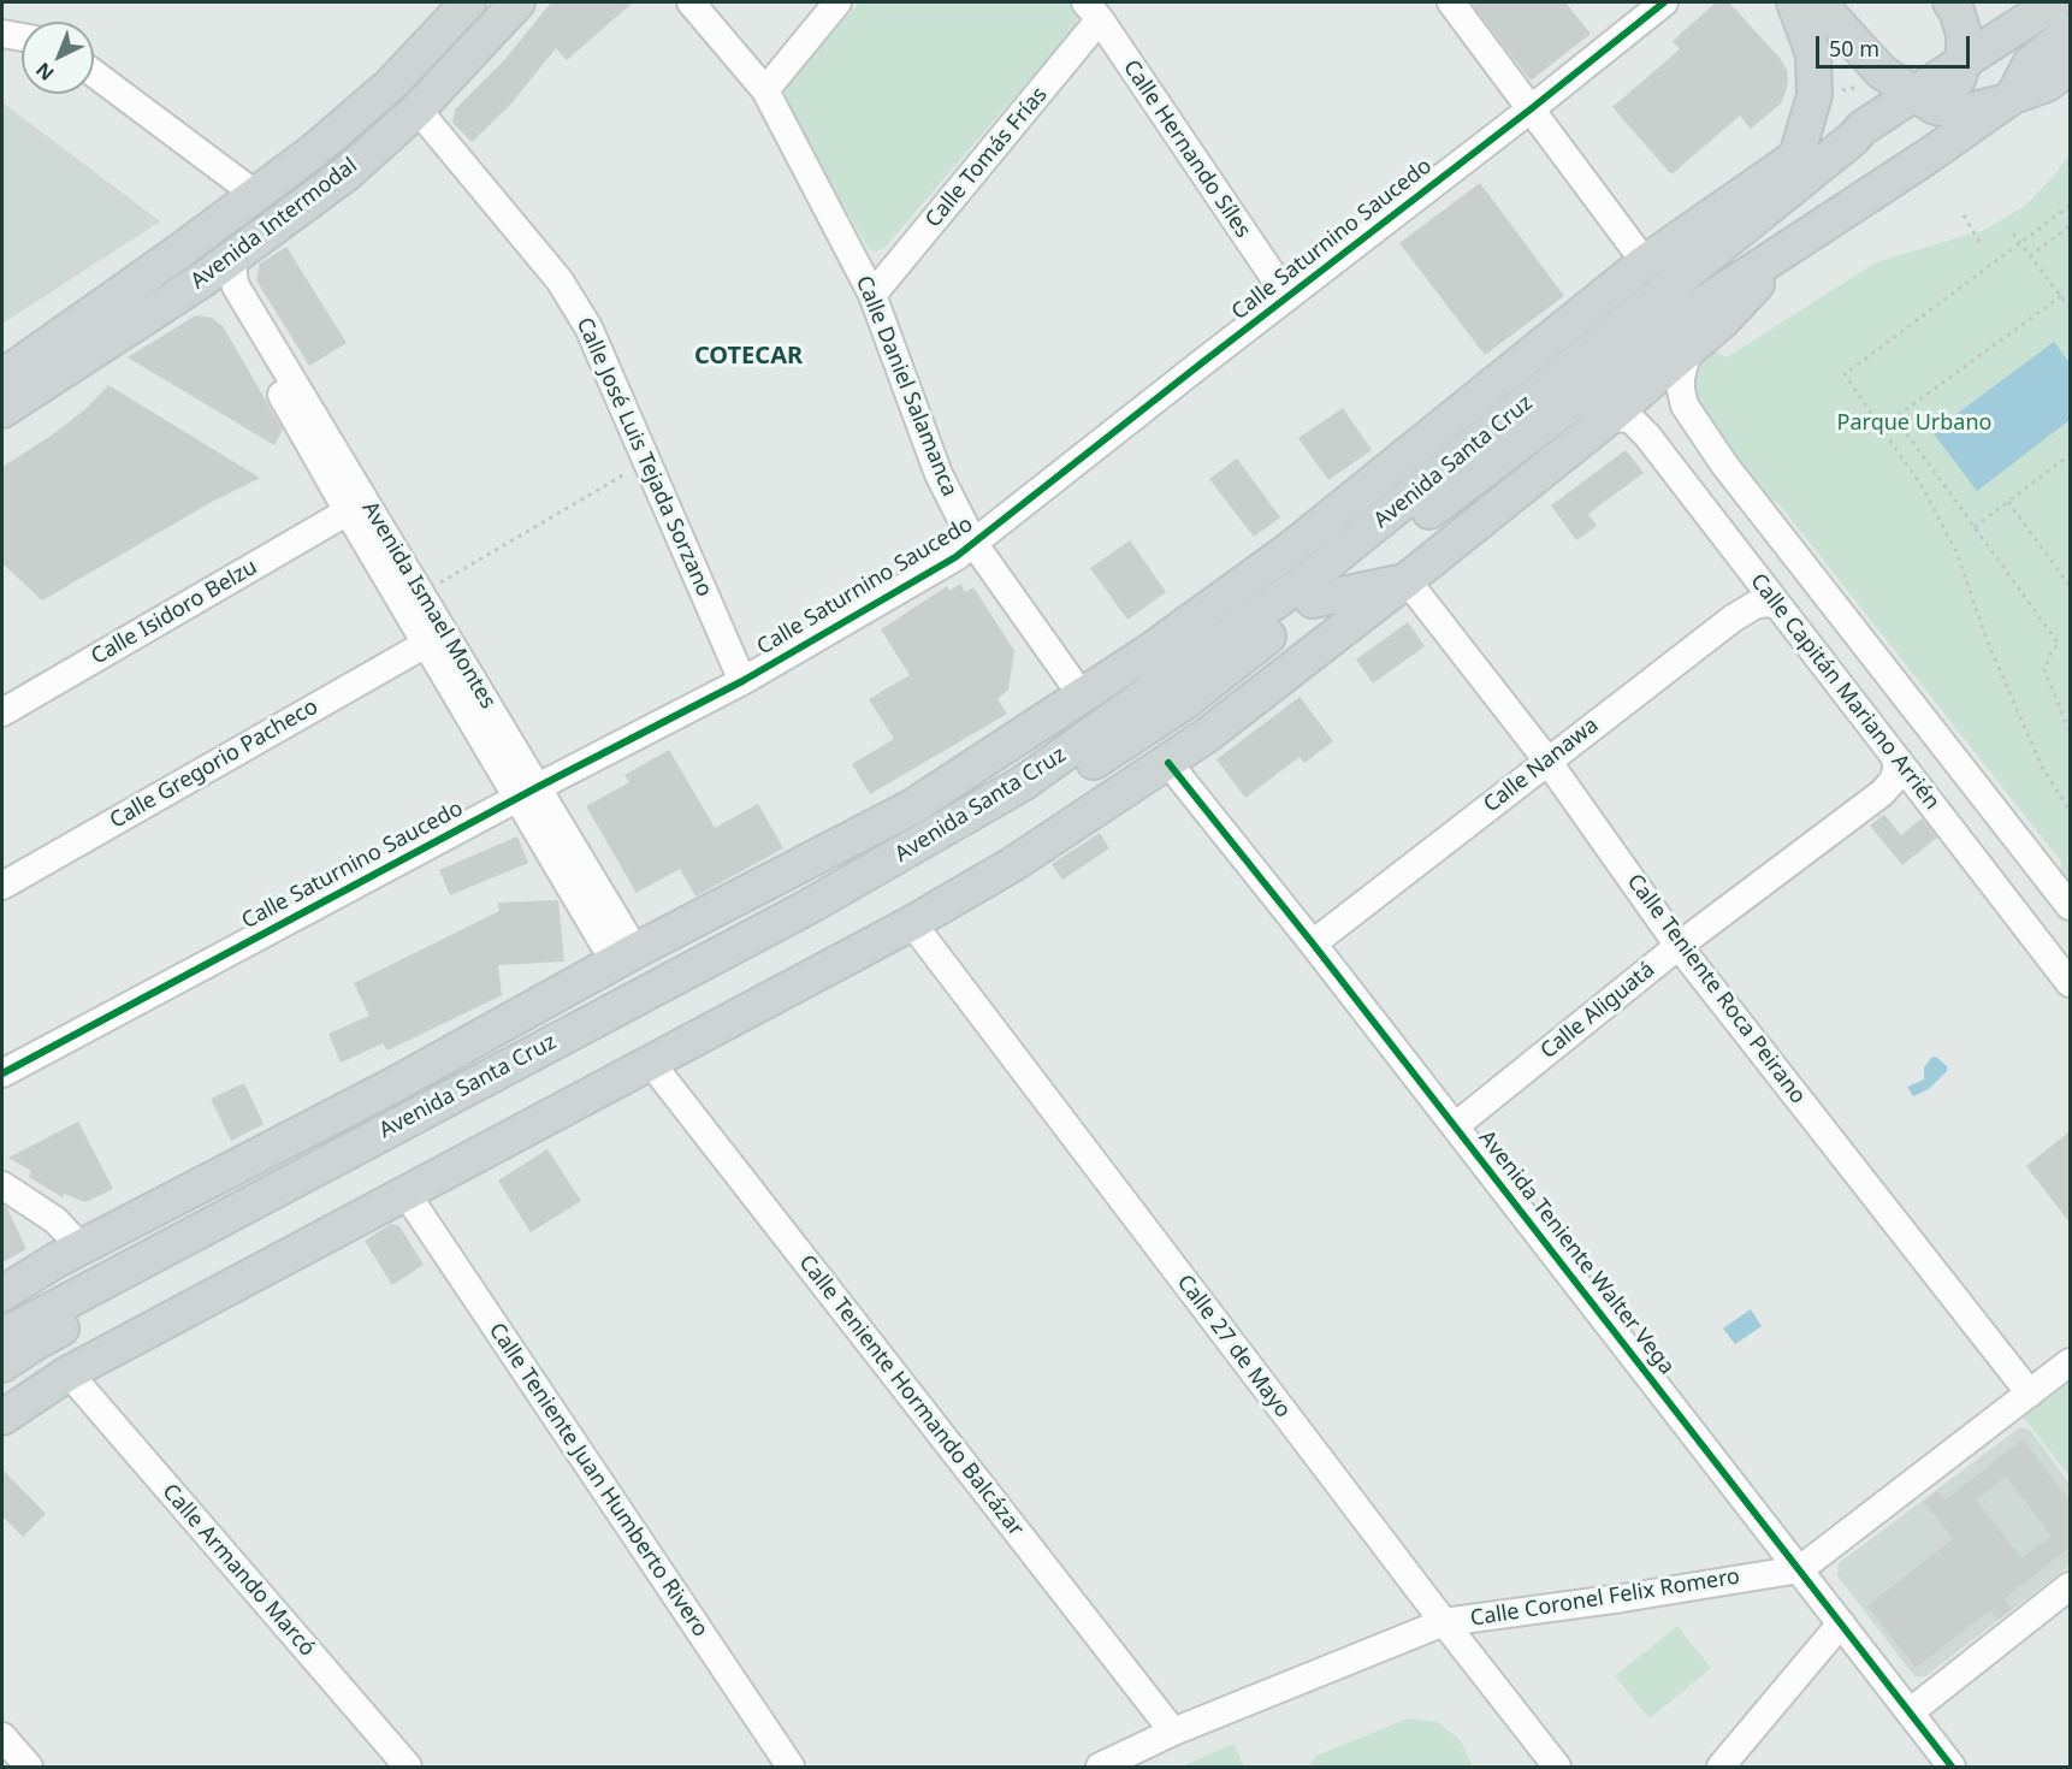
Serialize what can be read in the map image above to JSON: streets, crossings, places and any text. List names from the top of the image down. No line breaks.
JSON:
{"streets":{"main road":["Avenida Intermodal","Avenida Santa Cruz"],"street":["Calle Hernando Síles","Calle Tomás Frías","Calle Saturnino Saucedo","Calle Daniel Salamanca","Calle José Luis Tejada Sorzano","Avenida Ismael Montes","Calle Isidoro Belzu","Calle Capitán Mariano Arrién","Calle Gregorio Pacheco","Calle Nanawa","Calle Teniente Roca Peirano","Calle Aliguatá","Avenida Teniente Walter Vega","Calle 27 de Mayo","Calle Teniente Hormando Balcázar","Calle Teniente Juan Humberto Rivero","Calle Armando Marcó","Calle Coronel Felix Romero"]},"crossings":[["Calle Hernando Síles","Calle Tomás Frías"],["Calle Hernando Síles","Calle Saturnino Saucedo"],["Calle Tomás Frías","Calle Daniel Salamanca"],["Avenida Intermodal","Calle José Luis Tejada Sorzano"],["Avenida Intermodal","Avenida Ismael Montes"],["Calle Saturnino Saucedo","Calle Daniel Salamanca"],["Calle Saturnino Saucedo","Calle José Luis Tejada Sorzano"],["Calle Saturnino Saucedo","Avenida Ismael Montes"],["Calle Daniel Salamanca","Avenida Santa Cruz"],["Avenida Santa Cruz","Avenida Ismael Montes"],["Avenida Santa Cruz","Calle Capitán Mariano Arrién"],["Avenida Santa Cruz","Calle Teniente Roca Peirano"],["Avenida Santa Cruz","Avenida Teniente Walter Vega"],["Avenida Santa Cruz","Calle 27 de Mayo"],["Avenida Santa Cruz","Calle Teniente Hormando Balcázar"],["Avenida Santa Cruz","Calle Teniente Juan Humberto Rivero"],["Avenida Santa Cruz","Calle Armando Marcó"],["Avenida Ismael Montes","Calle Isidoro Belzu"],["Avenida Ismael Montes","Calle Gregorio Pacheco"],["Calle Capitán Mariano Arrién","Calle Nanawa"],["Calle Capitán Mariano Arrién","Calle Aliguatá"],["Calle Nanawa","Calle Teniente Roca Peirano"],["Calle Nanawa","Avenida Teniente Walter Vega"],["Calle Teniente Roca Peirano","Calle Aliguatá"],["Calle Teniente Roca Peirano","Calle Coronel Felix Romero"],["Calle Aliguatá","Avenida Teniente Walter Vega"],["Avenida Teniente Walter Vega","Calle Coronel Felix Romero"],["Calle 27 de Mayo","Calle Coronel Felix Romero"],["Calle Teniente Hormando Balcázar","Calle Coronel Felix Romero"]],"districts":["COTECAR"],"parks":["Parque Urbano"],"scale_bar":"50 m","north":"bottom left"}
